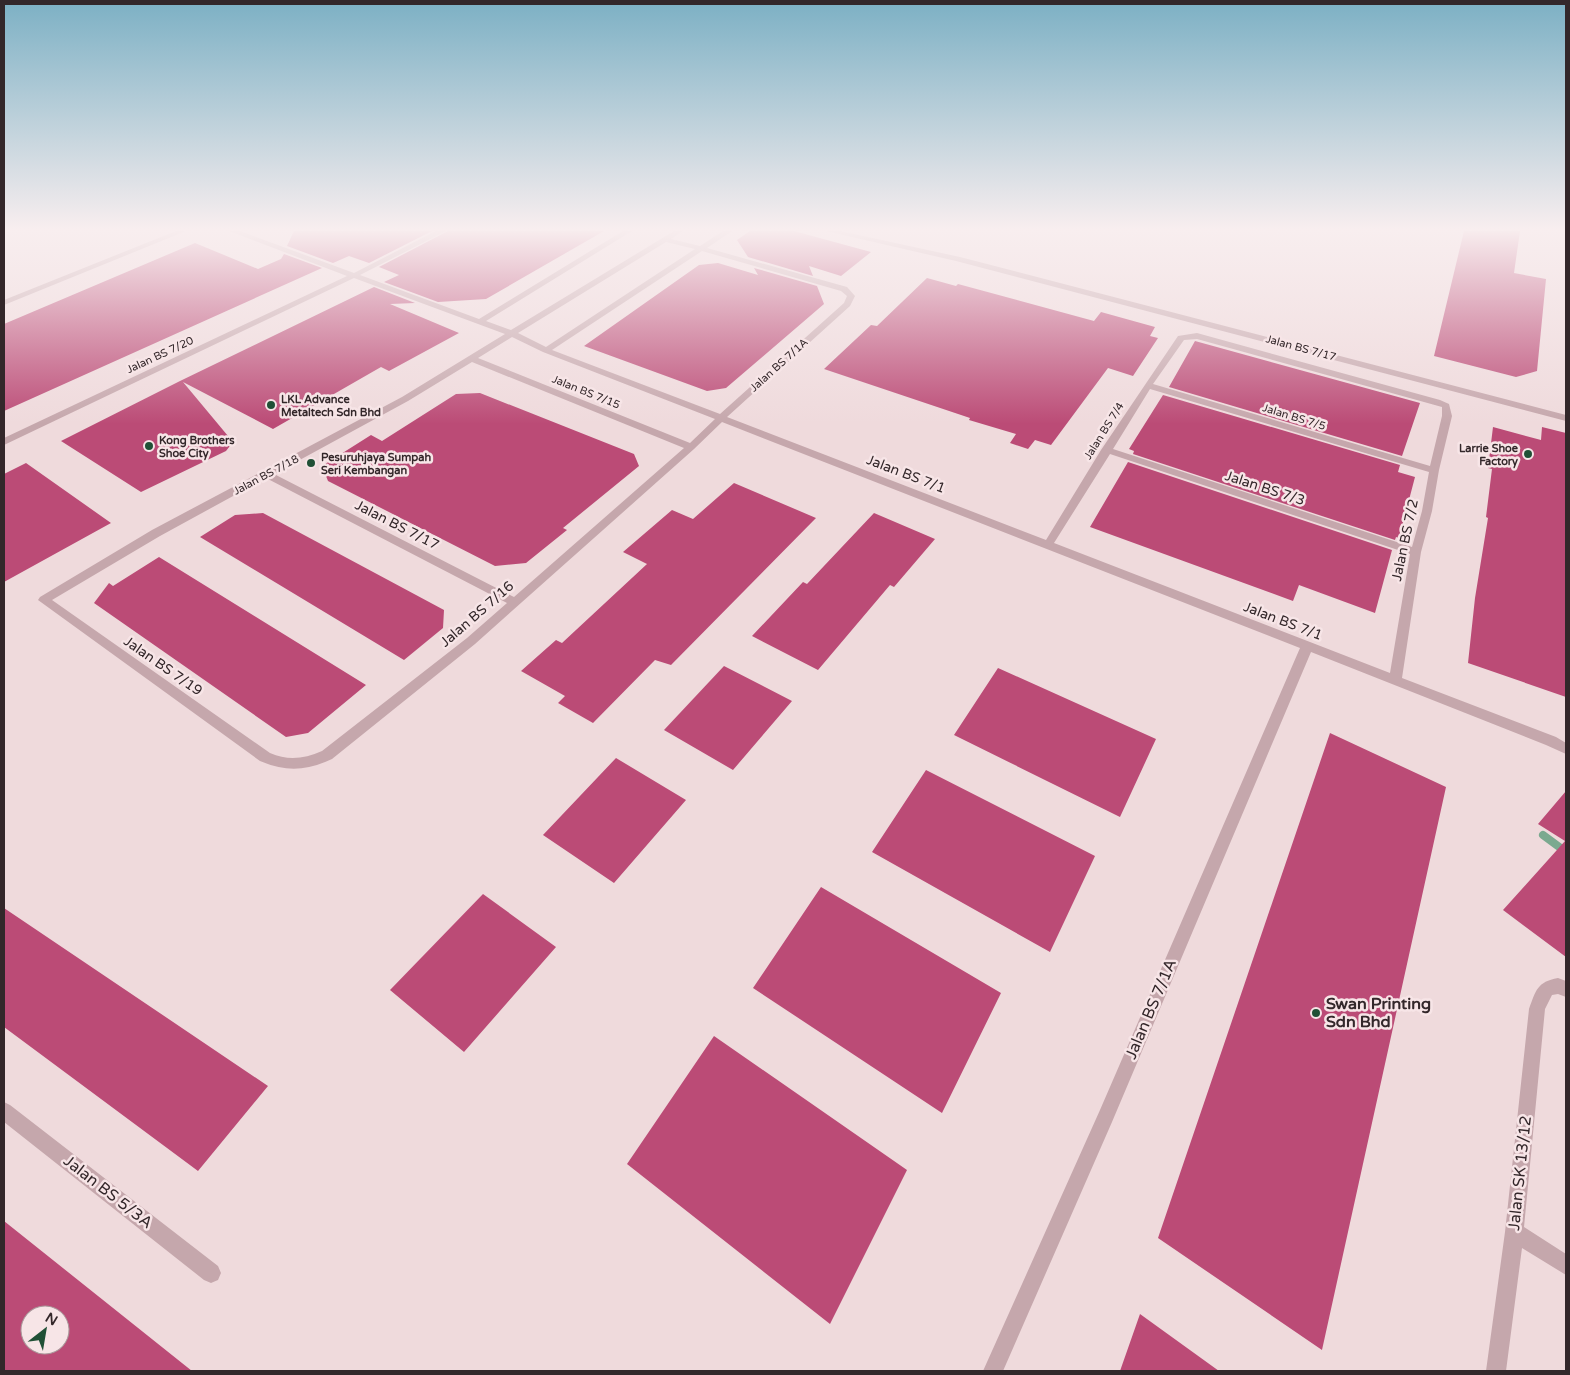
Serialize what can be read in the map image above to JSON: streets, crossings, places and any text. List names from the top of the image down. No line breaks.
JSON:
{"streets":{"street":["Jalan BS 7/17","Jalan BS 7/20","Jalan BS 7/1A","Jalan BS 7/15","Jalan BS 7/5","Jalan BS 7/4","Jalan BS 7/1","Jalan BS 7/18","Jalan BS 7/3","Jalan BS 7/2","Jalan BS 7/16","Jalan BS 7/19","Jalan SK 13/12","Jalan BS 5/3A"]},"crossings":[["Jalan BS 7/17","Jalan BS 7/18"],["Jalan BS 7/17","Jalan BS 7/16"],["Jalan BS 7/1A","Jalan BS 7/1"],["Jalan BS 7/1A","Jalan BS 7/16"],["Jalan BS 7/15","Jalan BS 7/18"],["Jalan BS 7/15","Jalan BS 7/16"],["Jalan BS 7/5","Jalan BS 7/4"],["Jalan BS 7/5","Jalan BS 7/2"],["Jalan BS 7/4","Jalan BS 7/1"],["Jalan BS 7/4","Jalan BS 7/3"],["Jalan BS 7/4","Jalan BS 7/2"],["Jalan BS 7/1","Jalan BS 7/18"],["Jalan BS 7/1","Jalan BS 7/2"],["Jalan BS 7/1","Jalan BS 7/16"],["Jalan BS 7/18","Jalan BS 7/19"],["Jalan BS 7/3","Jalan BS 7/2"],["Jalan BS 7/16","Jalan BS 7/19"]],"places":["LKL Advance Metaltech Sdn Bhd","Kong Brothers Shoe City","Larrie Shoe Factory","Pesuruhjaya Sumpah Seri Kembangan","Swan Printing Sdn Bhd"],"north":"top right"}
